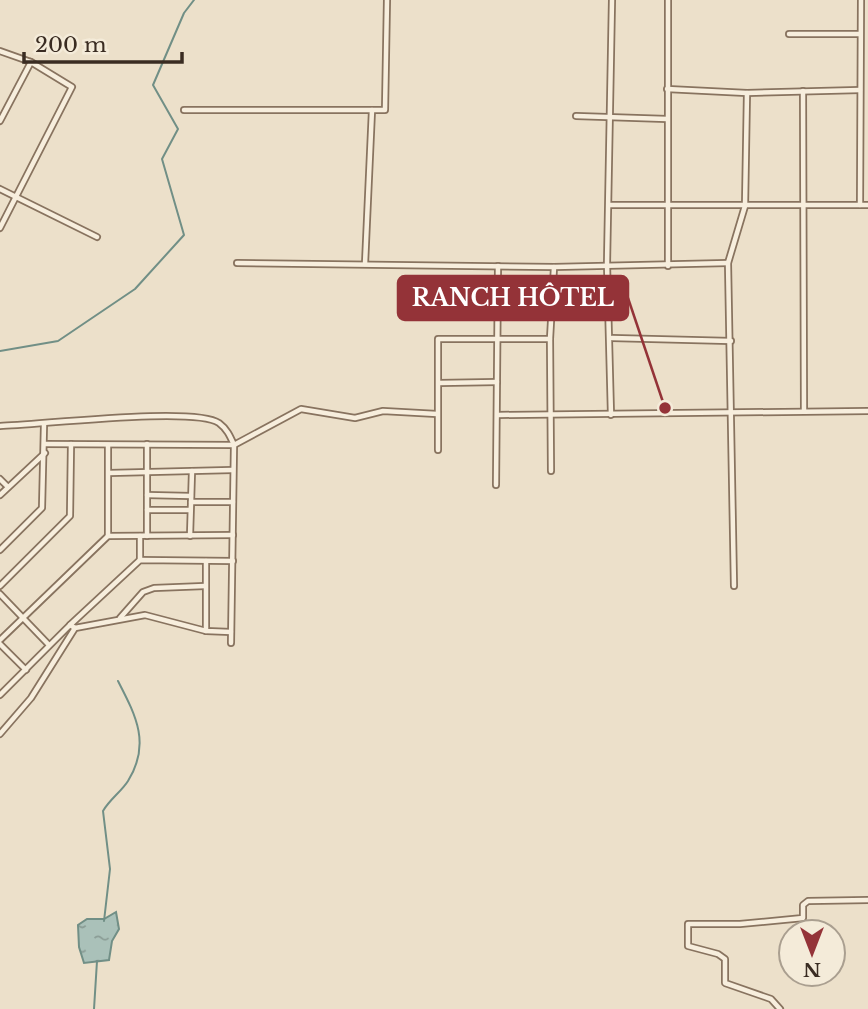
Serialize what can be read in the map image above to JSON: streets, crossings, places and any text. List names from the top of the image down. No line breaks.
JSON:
{"places":["RANCH HÔTEL"],"scale_bar":"200 m","north":"bottom"}
